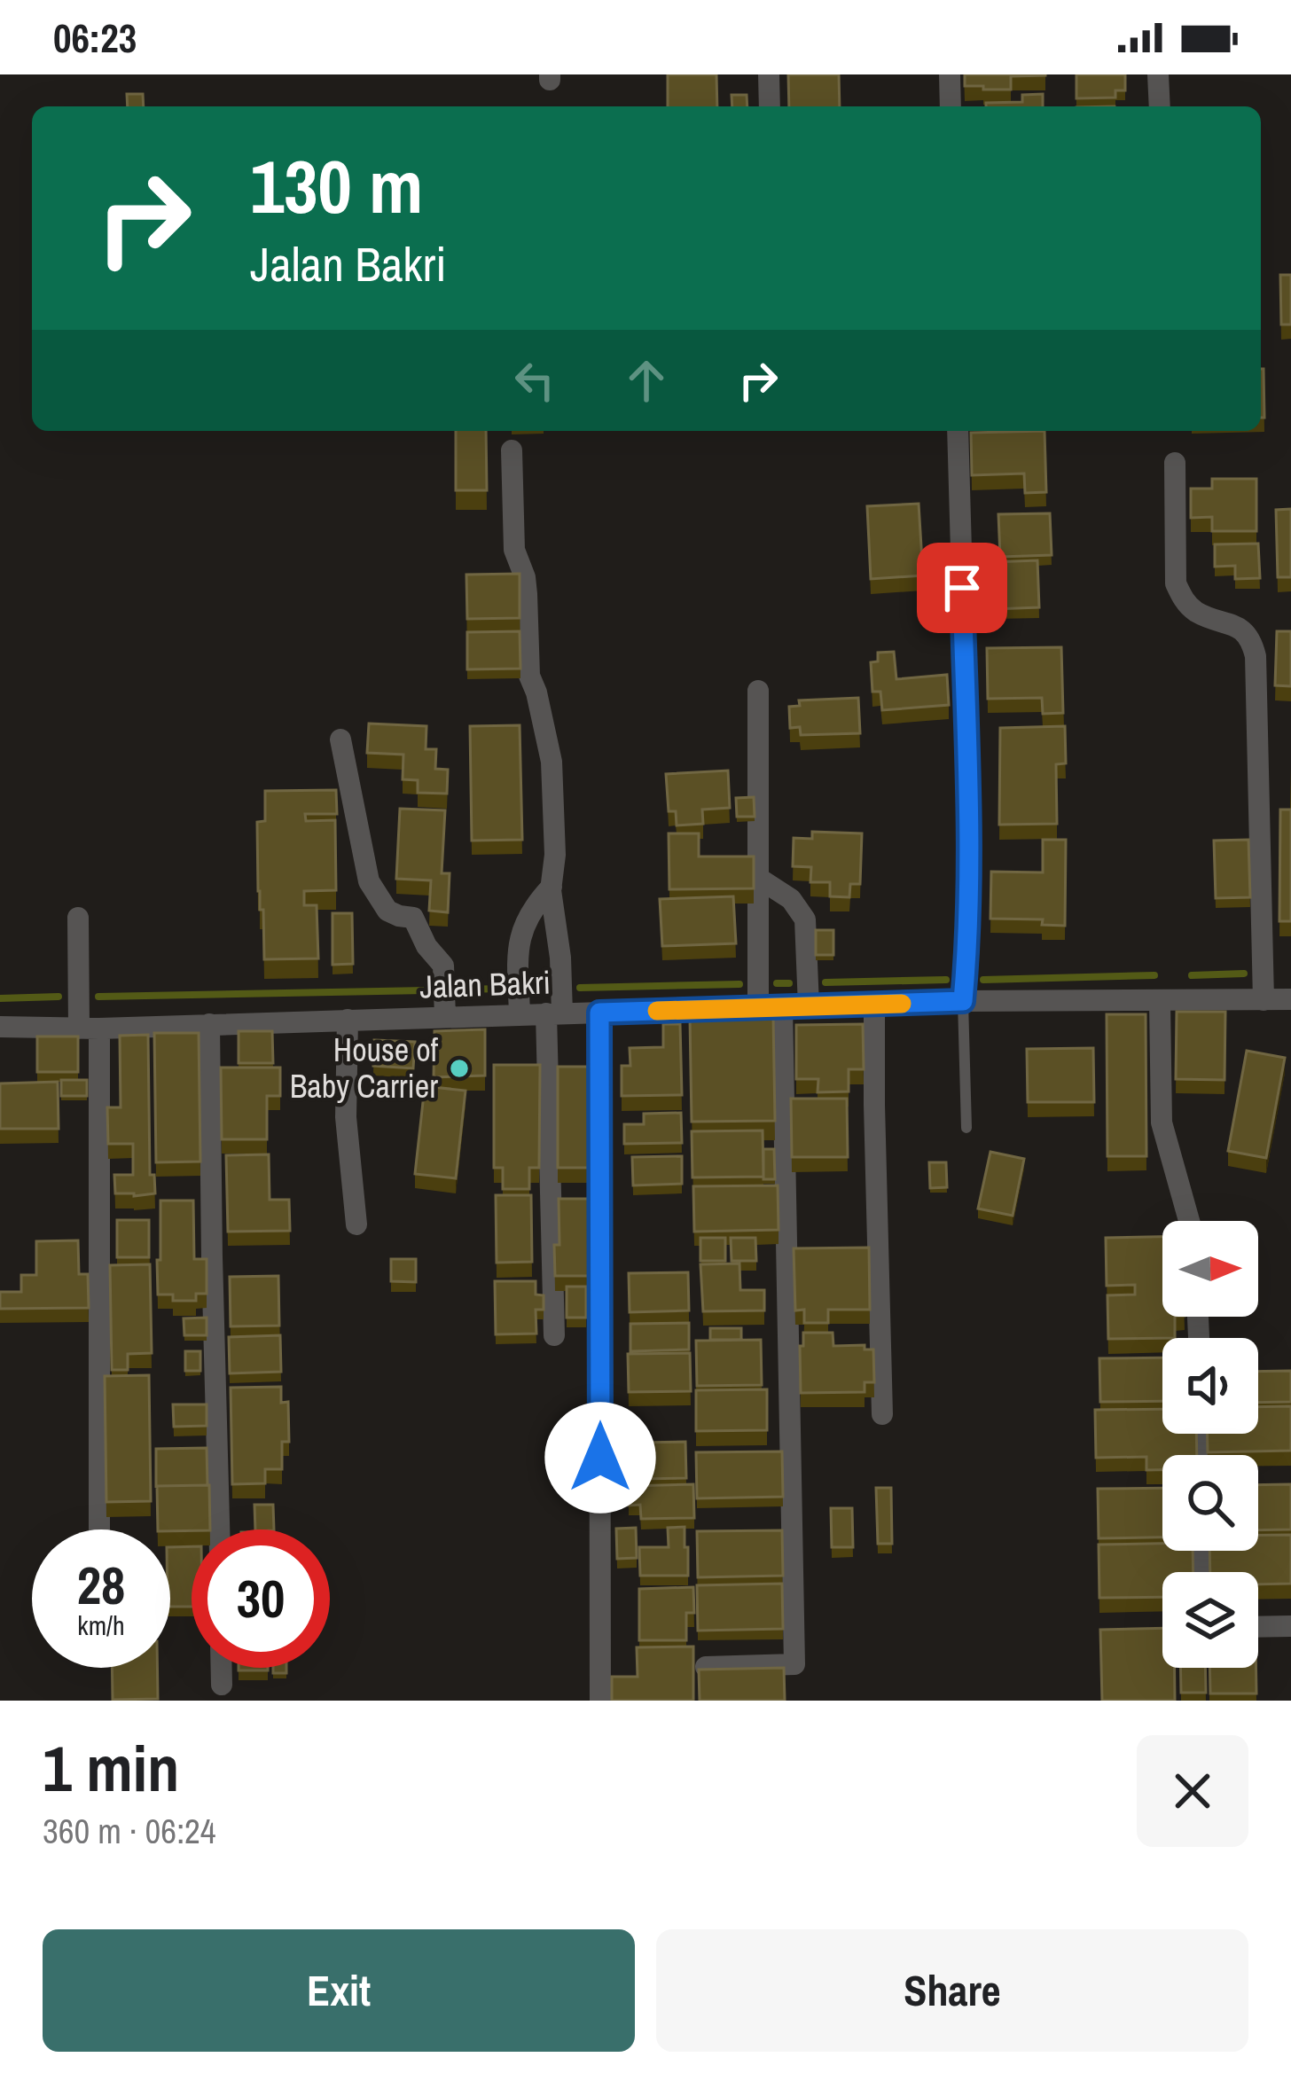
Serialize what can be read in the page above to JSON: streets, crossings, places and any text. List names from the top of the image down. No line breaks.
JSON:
{"streets":{"street":["Jalan Bakri"]},"places":["House of Baby Carrier"],"north":"right","page":{"status":"06:23","turn":["130 m","Jalan Bakri"],"speed":"28 km/h","limit":"30","heading":["1 min","360 m · 06:24"],"buttons":["Exit","Share"]}}
